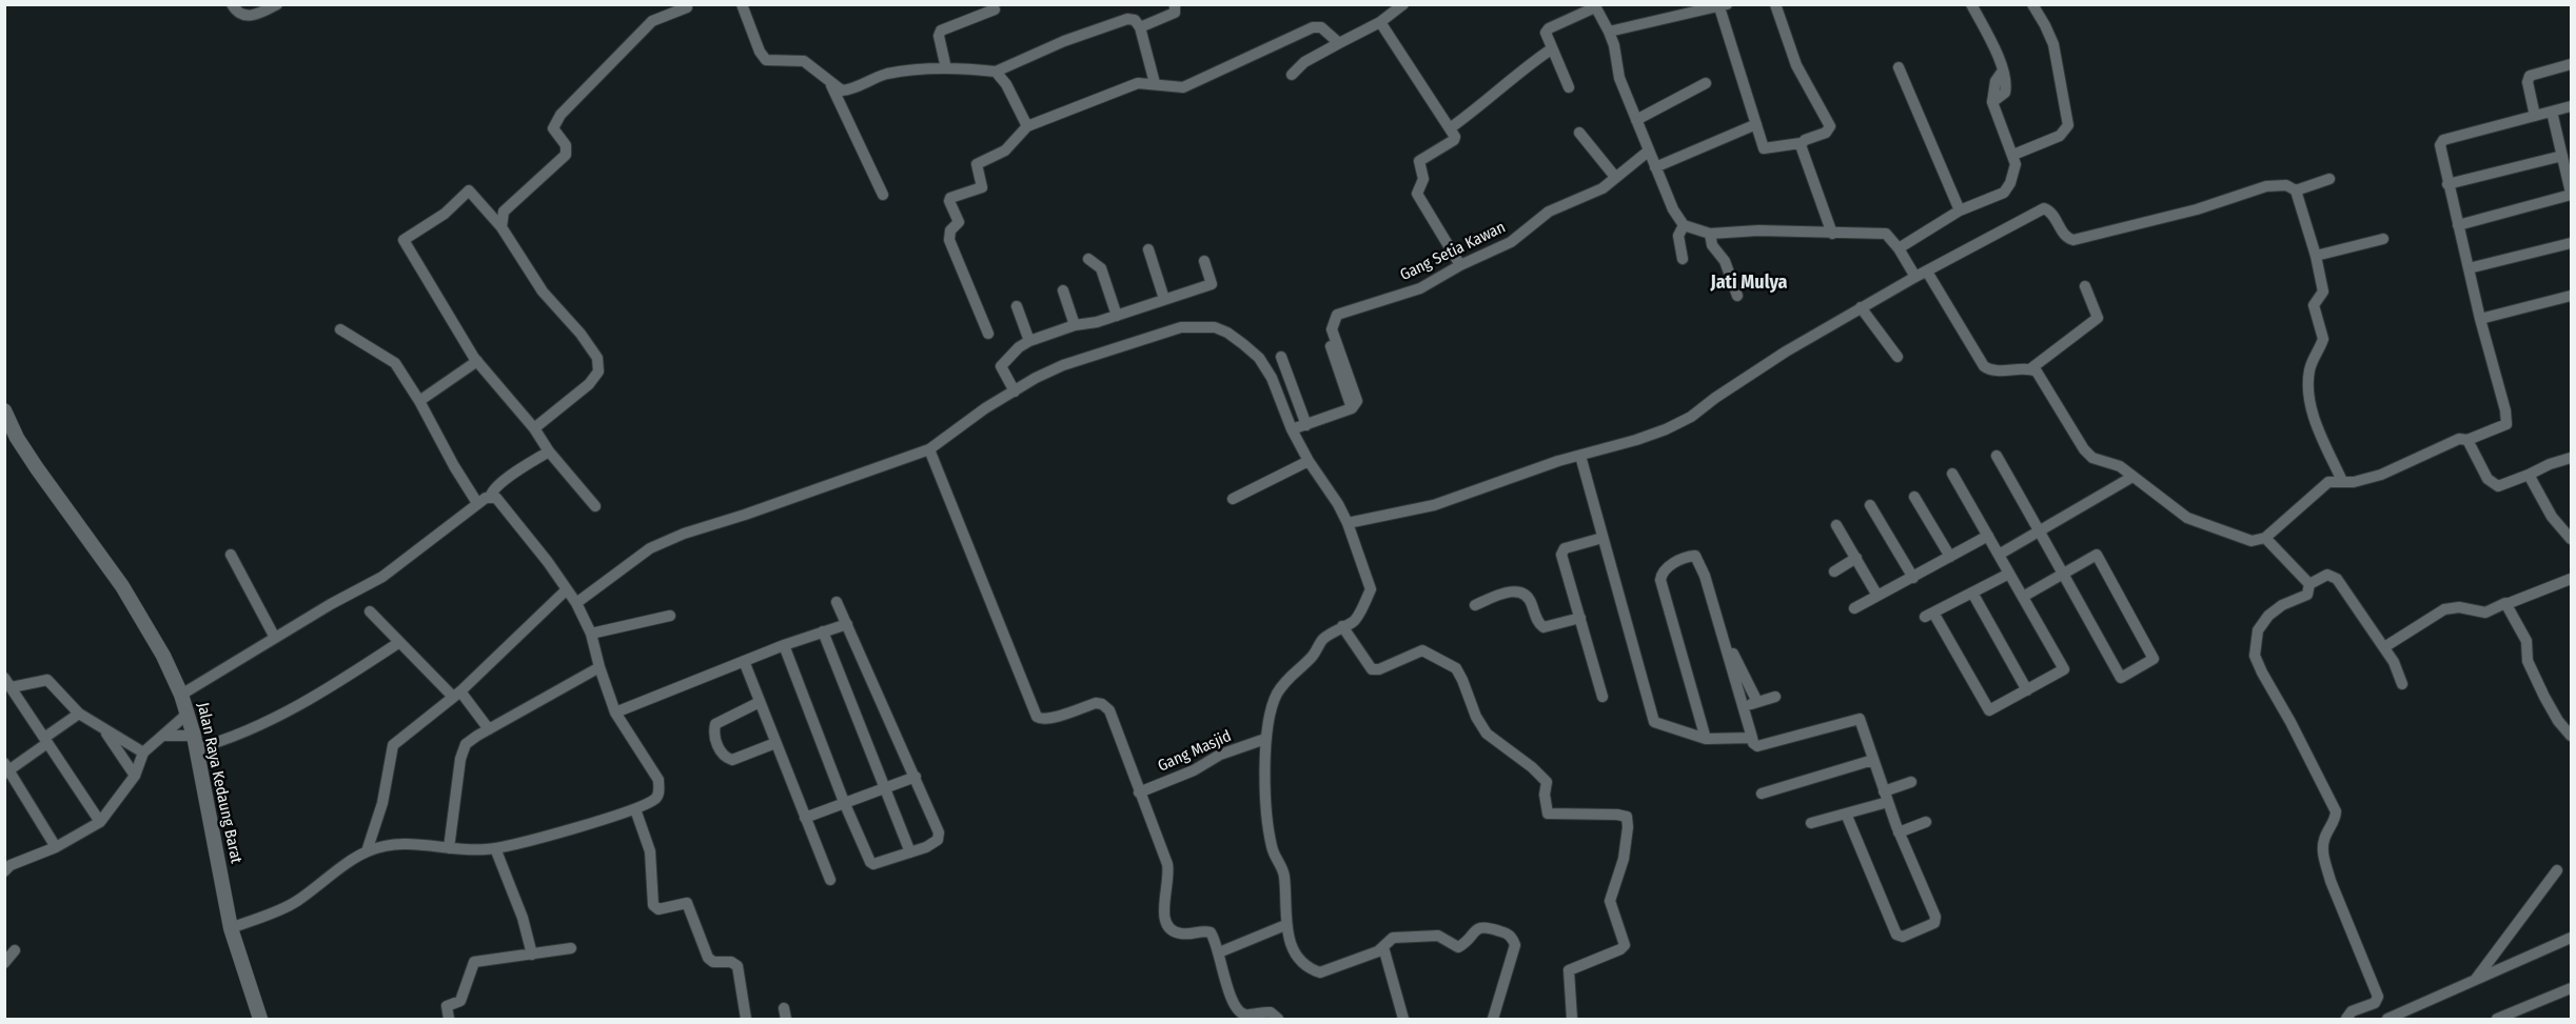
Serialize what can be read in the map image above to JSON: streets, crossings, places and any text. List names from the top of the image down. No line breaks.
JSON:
{"streets":{"street":["Gang Setia Kawan","Gang Masjid","Jalan Raya Kedaung Barat"]},"districts":["Jati Mulya"]}
